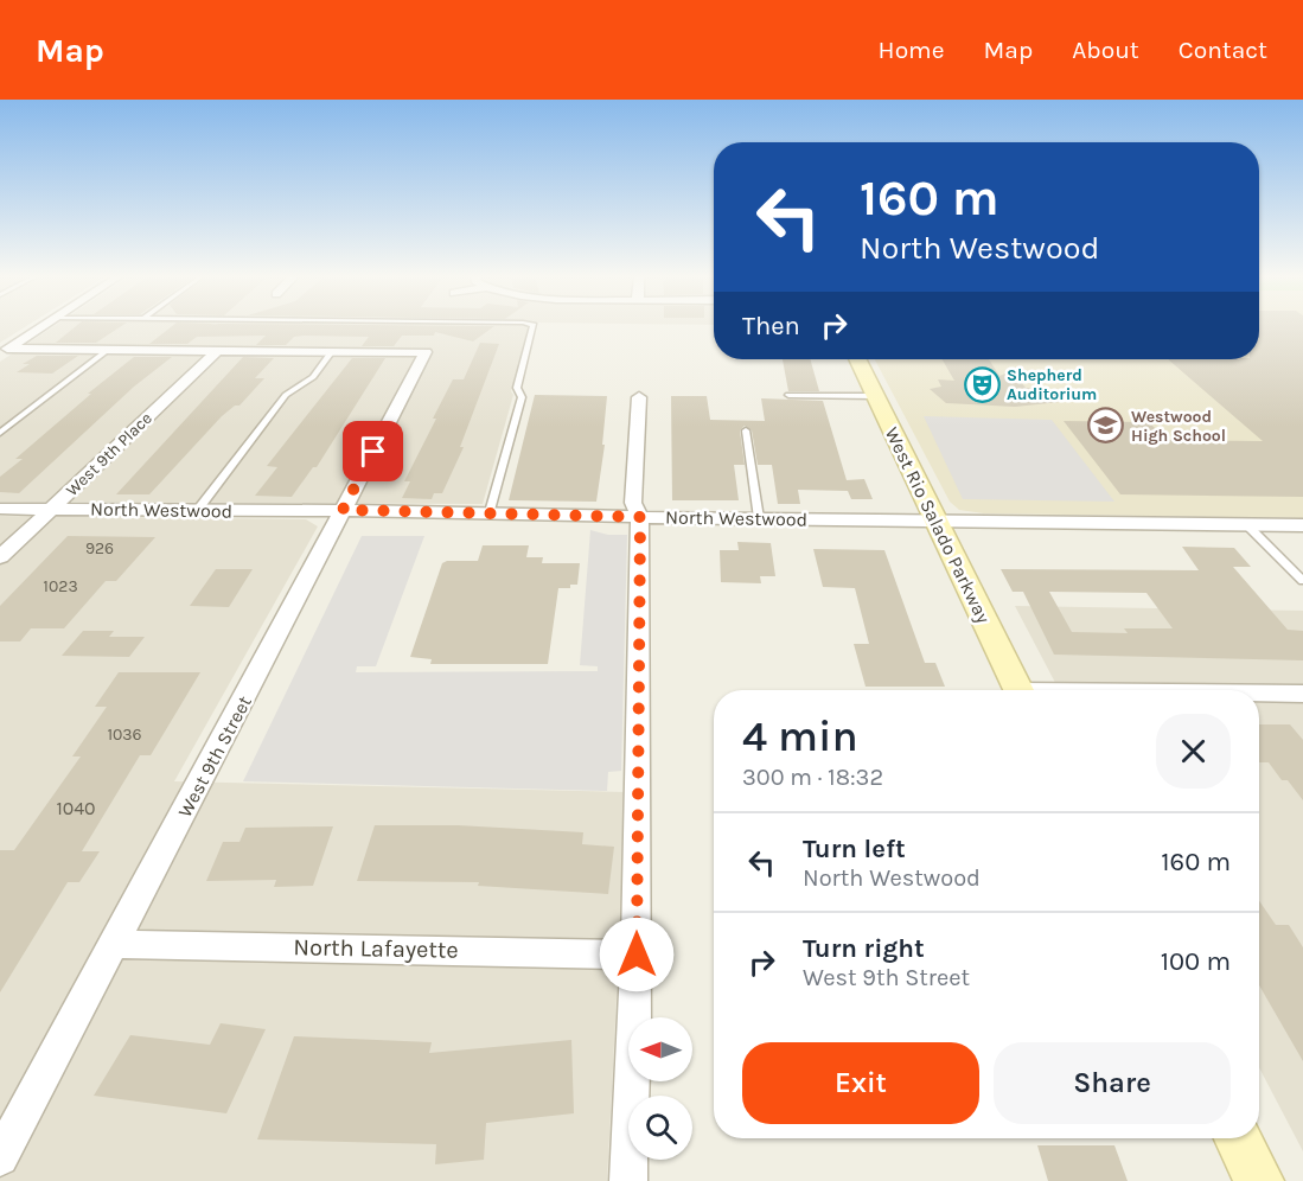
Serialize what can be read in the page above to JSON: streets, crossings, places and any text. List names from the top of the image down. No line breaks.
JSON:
{"streets":{"main road":["West Rio Salado Parkway"],"street":["West 9th Place","North Westwood","West 9th Street","North Lafayette"]},"crossings":[["West 9th Place","North Westwood"],["North Westwood","West Rio Salado Parkway"],["North Westwood","West 9th Street"],["West 9th Street","North Lafayette"]],"places":{"theatre":["Shepherd Auditorium"],"school or university":["Westwood High School"]},"house_numbers":["926","1023","1036","1040"],"north":"left","page":{"header":"Map","nav":["Home","Map","About","Contact"],"turn":["160 m","North Westwood"],"then":"Then","heading":["4 min","300 m · 18:32"],"list":[{"name":"Turn left","note":"North Westwood","value":"160 m"},{"name":"Turn right","note":"West 9th Street","value":"100 m"}],"buttons":["Exit","Share"]}}
